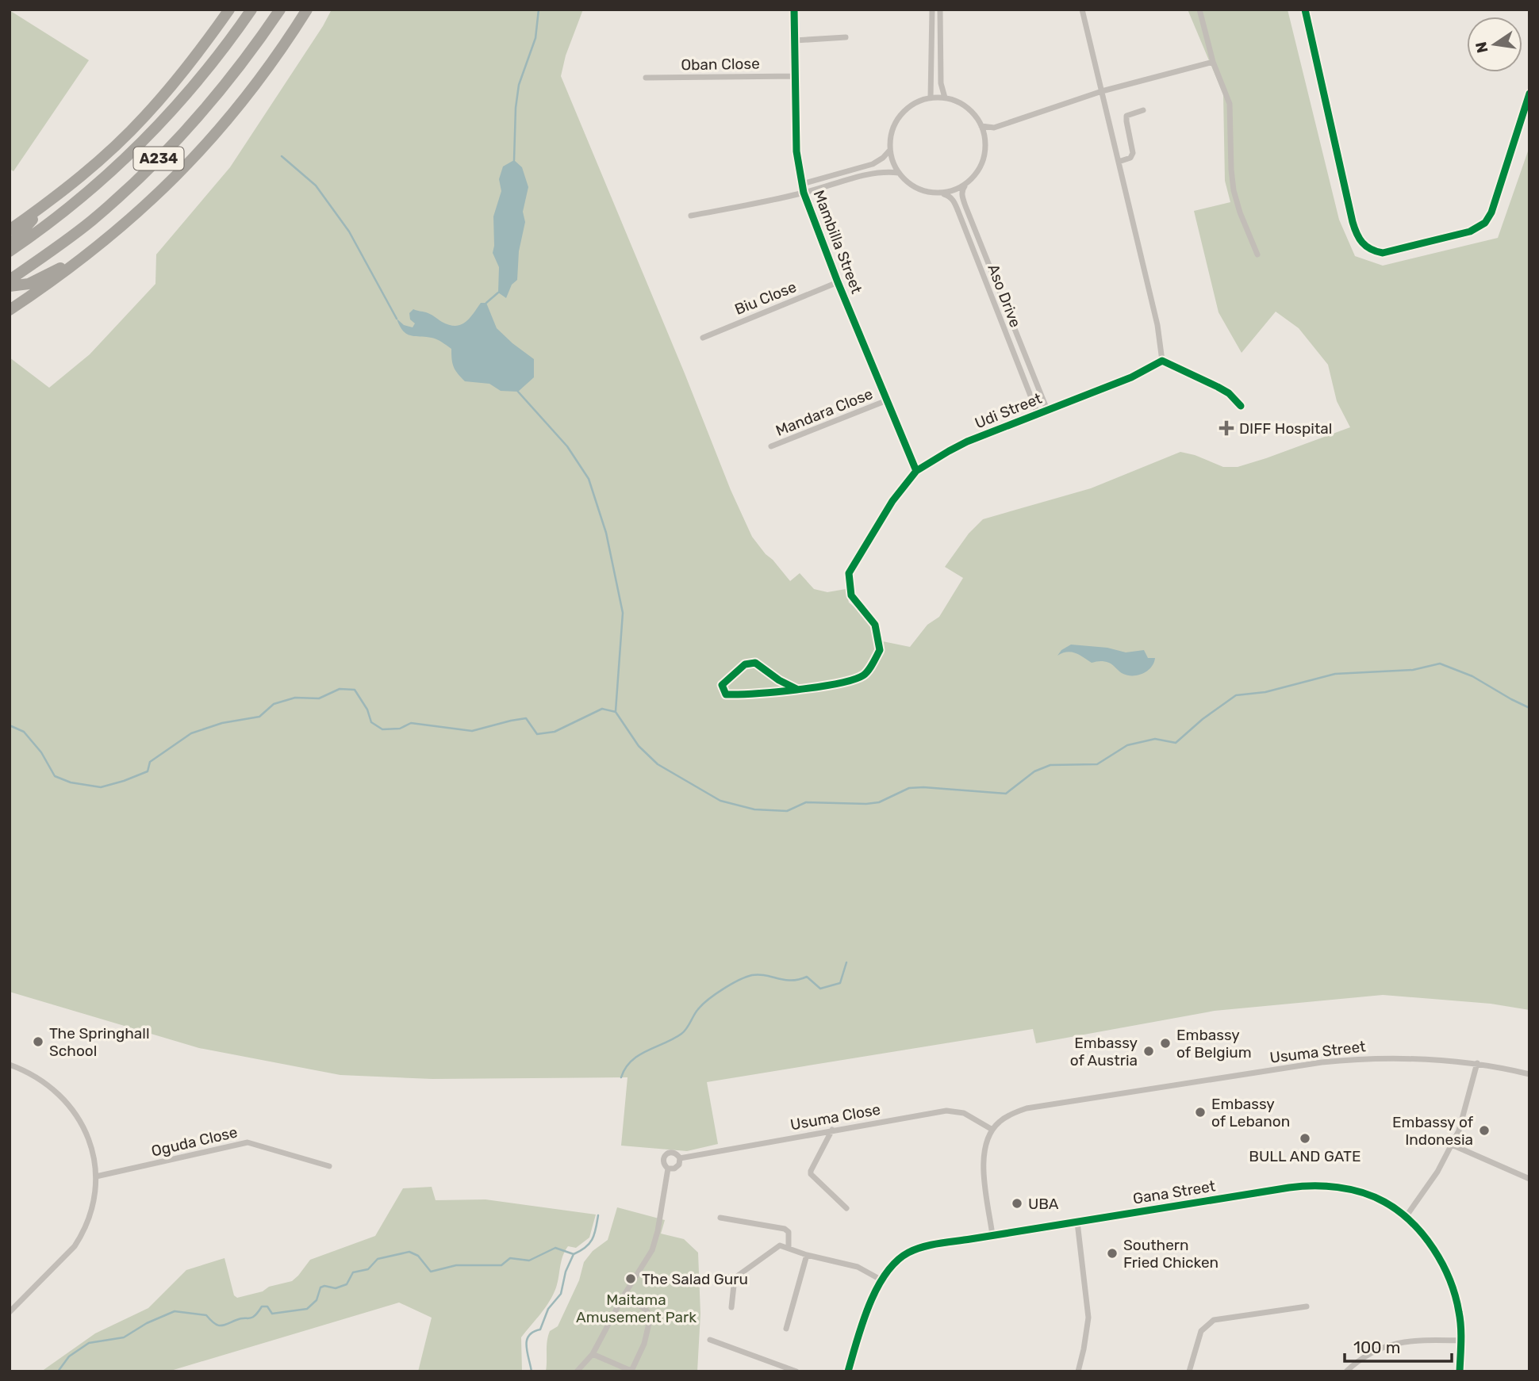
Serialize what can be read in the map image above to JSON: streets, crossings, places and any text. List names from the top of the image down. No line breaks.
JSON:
{"streets":{"highway":["A234"],"street":["Oban Close","Mambilla Street","Aso Drive","Biu Close","Udi Street","Mandara Close","Usuma Street","Usuma Close","Oguda Close","Gana Street"]},"crossings":[["Oban Close","Mambilla Street"],["Mambilla Street","Biu Close"],["Mambilla Street","Udi Street"],["Mambilla Street","Mandara Close"],["Aso Drive","Udi Street"],["Usuma Street","Usuma Close"]],"parks":["Maitama Amusement Park"],"places":{"health":["DIFF Hospital"],"other":["The Springhall School","Embassy of Belgium","Embassy of Austria","Embassy of Lebanon","Embassy of Indonesia","BULL AND GATE","UBA","Southern Fried Chicken","The Salad Guru"]},"scale_bar":"100 m","north":"left"}
